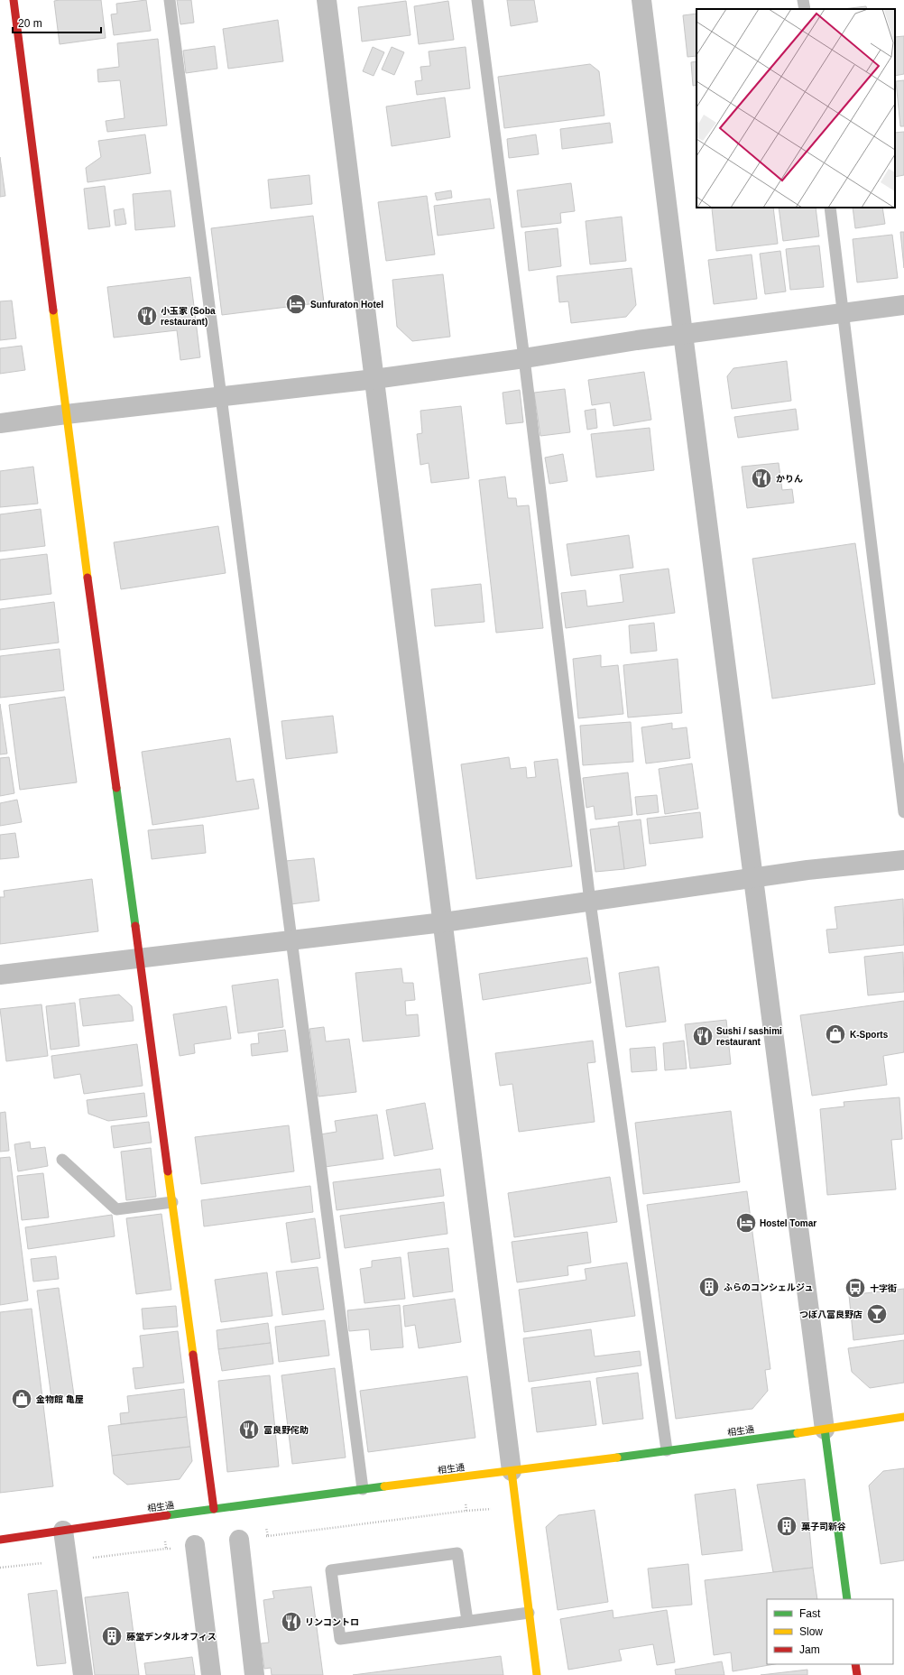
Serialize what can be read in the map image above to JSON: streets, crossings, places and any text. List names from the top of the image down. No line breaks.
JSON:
{"streets":{"street":["相生通"]},"places":{"hotel":["Sunfuraton Hotel","Hostel Tomar"],"restaurant":["小玉家 (Soba restaurant)","かりん","Sushi / sashimi restaurant","富良野侘助","リンコントロ"],"shop":["K-Sports","金物館 亀屋"],"building":["ふらのコンシェルジュ","菓子司新谷","藤堂デンタルオフィス"],"bus stop":["十字街"],"bar":["つぼ八富良野店"]},"legend":["Fast","Slow","Jam"],"scale_bar":"20 m"}
